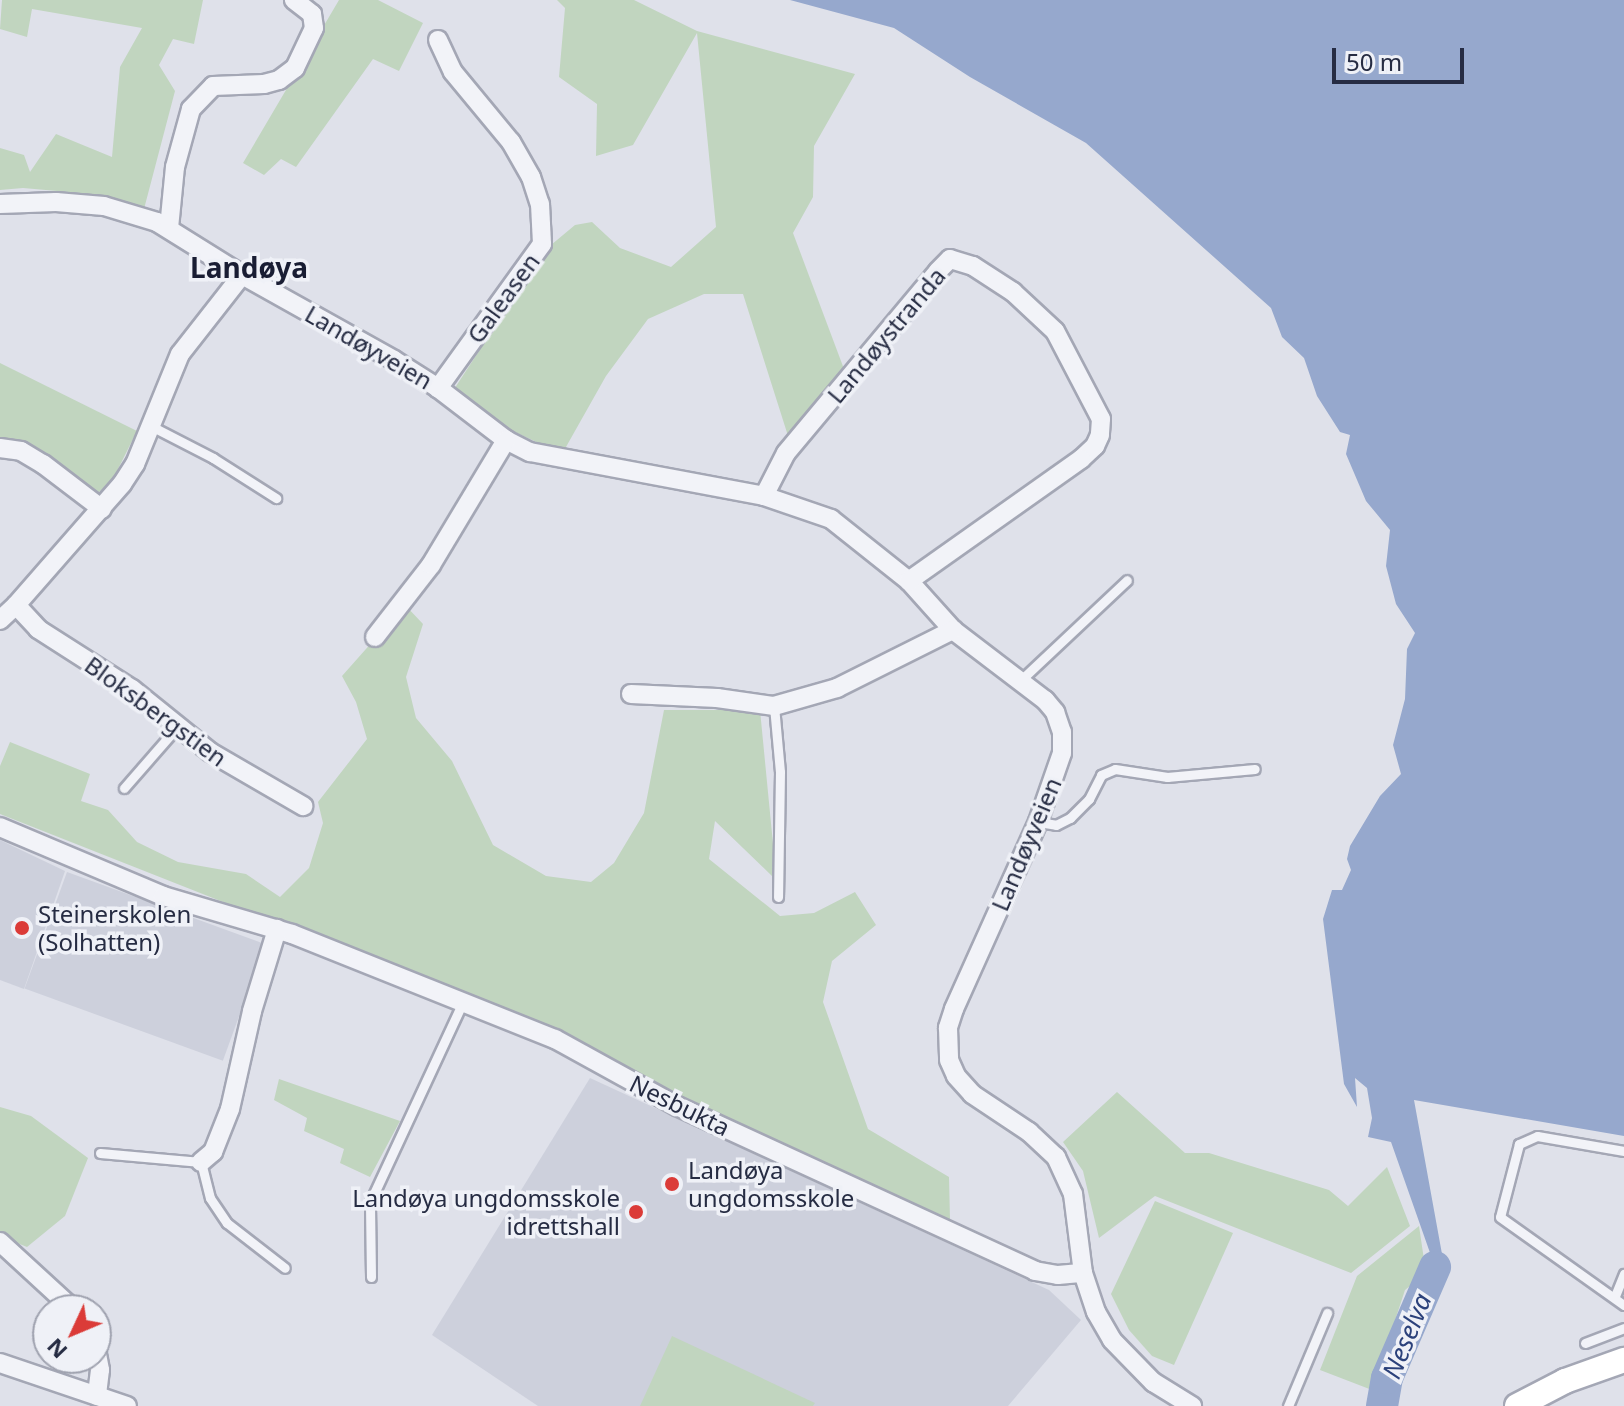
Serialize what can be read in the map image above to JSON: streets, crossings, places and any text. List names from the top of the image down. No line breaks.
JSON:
{"streets":{"street":["Galeasen","Landøystranda","Landøyveien","Bloksbergstien","Nesbukta"]},"crossings":[["Galeasen","Landøyveien"],["Landøystranda","Landøyveien"],["Landøyveien","Nesbukta"]],"districts":["Landøya"],"water":["Neselva"],"places":["Steinerskolen (Solhatten)","Landøya ungdomsskole","Landøya ungdomsskole idrettshall"],"scale_bar":"50 m","north":"bottom left"}
